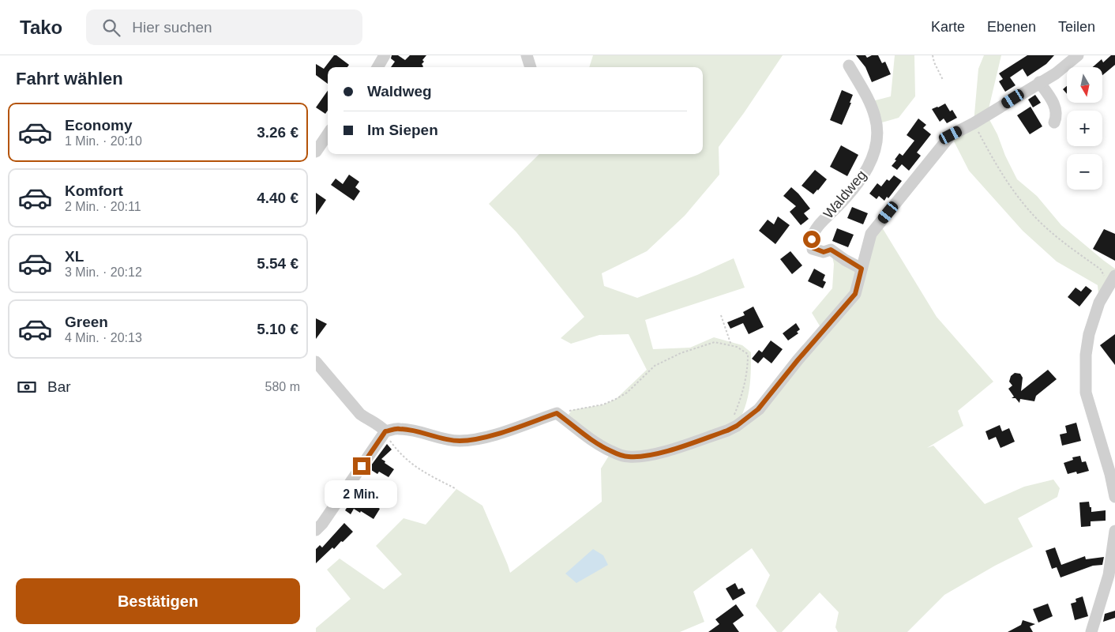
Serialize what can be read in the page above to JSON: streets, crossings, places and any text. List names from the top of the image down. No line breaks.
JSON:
{"streets":{"street":["Waldweg"]},"north":"bottom","page":{"header":"Tako","search":"Hier suchen","nav":["Karte","Ebenen","Teilen"],"heading":"Fahrt wählen","map_buttons":["+","−"],"banner":["Waldweg","Im Siepen"],"list":[{"name":"Economy","note":"1 Min. · 20:10","value":"3.26 €"},{"name":"Komfort","note":"2 Min. · 20:11","value":"4.40 €"},{"name":"XL","note":"3 Min. · 20:12","value":"5.54 €"},{"name":"Green","note":"4 Min. · 20:13","value":"5.10 €"}],"pay":["Bar","580 m"],"bubble":"2 Min.","buttons":"Bestätigen"}}
